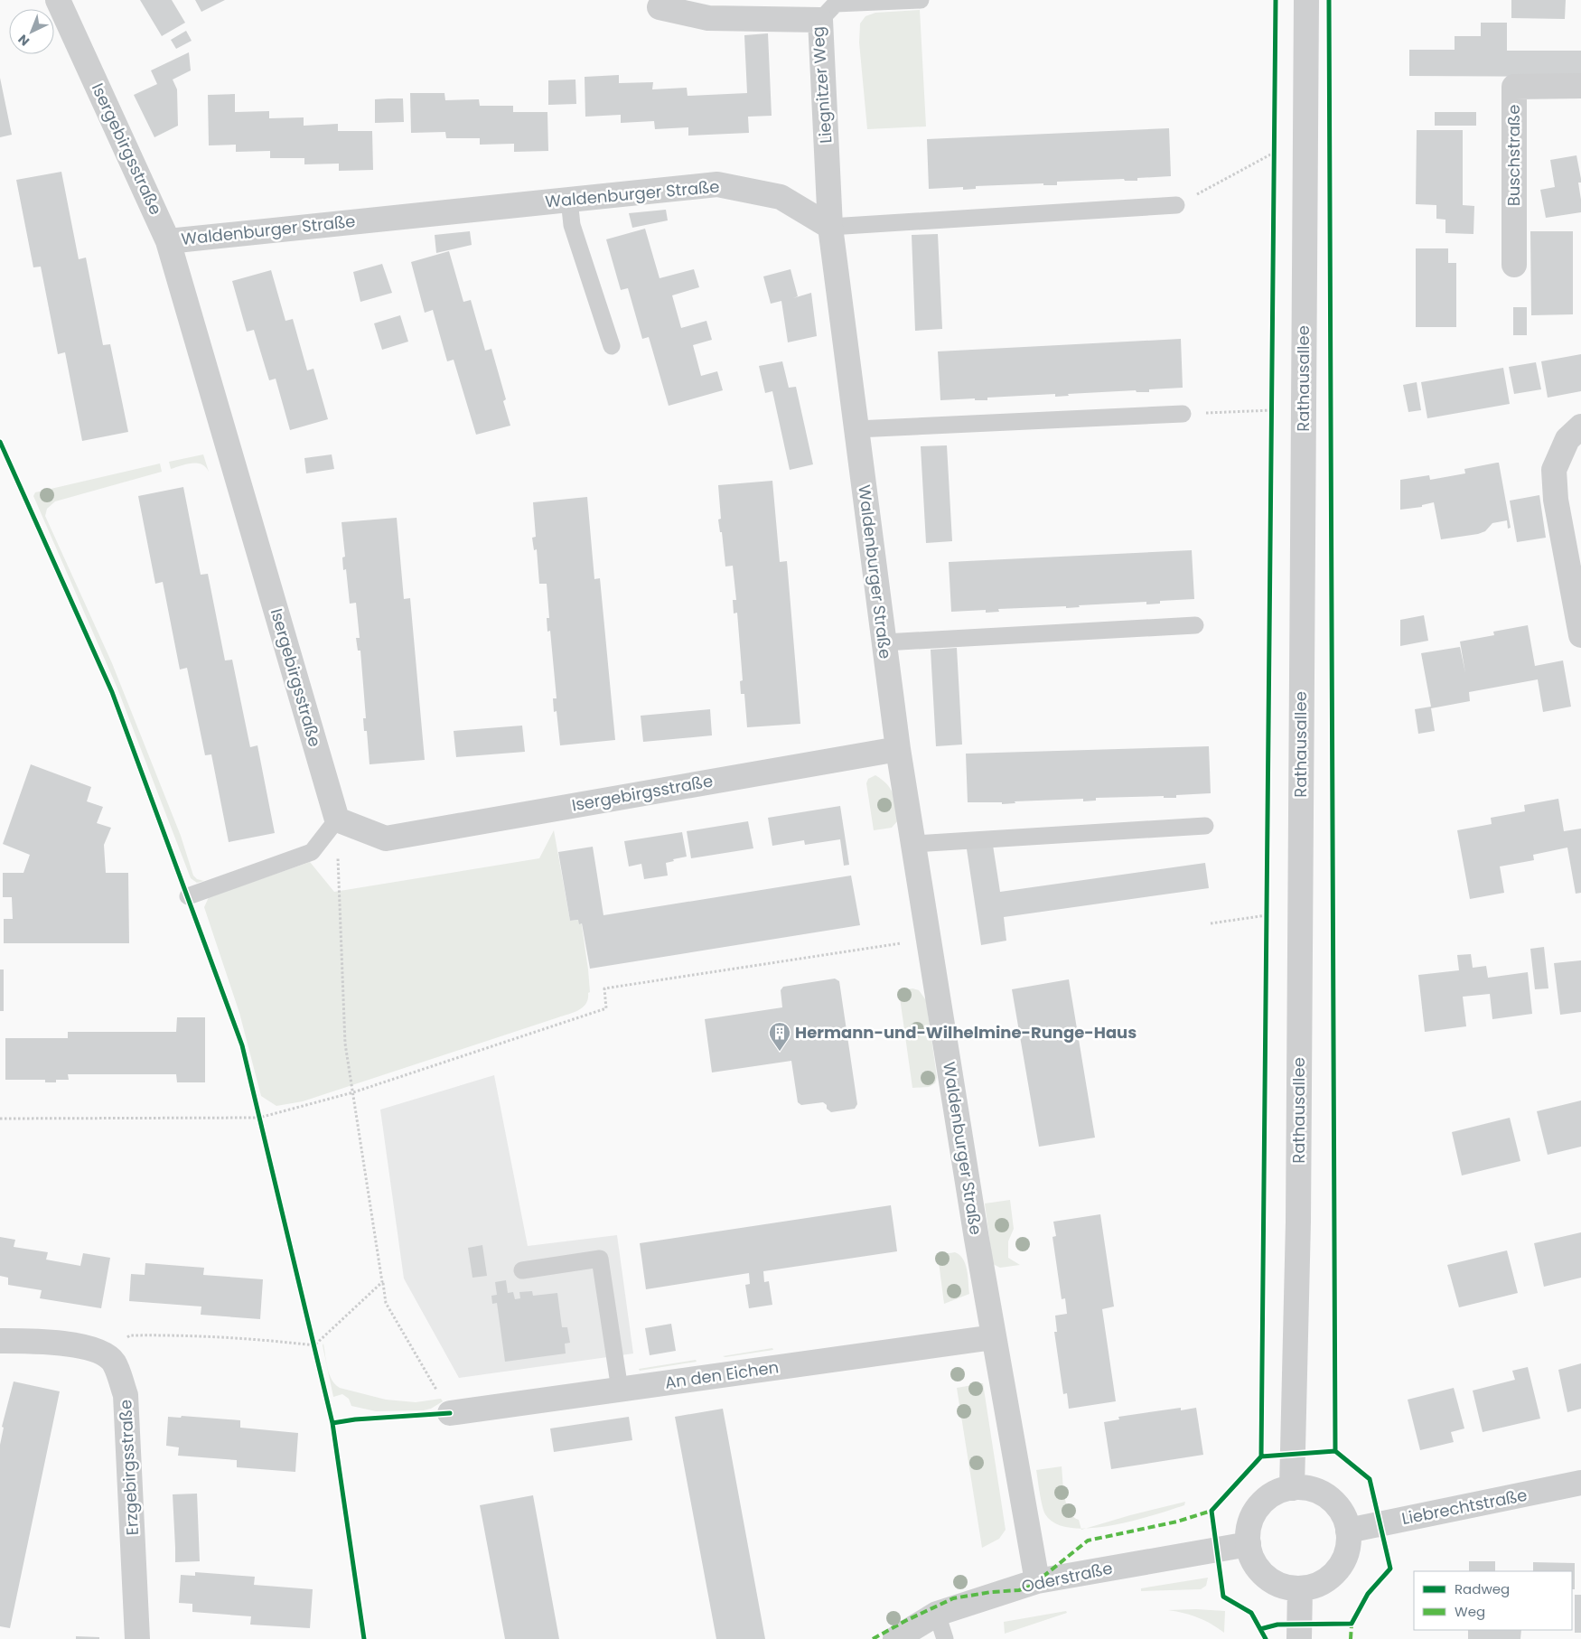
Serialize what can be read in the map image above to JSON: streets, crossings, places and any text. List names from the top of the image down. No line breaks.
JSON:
{"streets":{"street":["Liegnitzer Weg","Isergebirgsstraße","Buschstraße","Waldenburger Straße","Rathausallee","An den Eichen","Erzgebirgsstraße","Liebrechtstraße","Oderstraße"]},"crossings":[["Liegnitzer Weg","Waldenburger Straße"],["Isergebirgsstraße","Waldenburger Straße"],["Waldenburger Straße","An den Eichen"],["Waldenburger Straße","Oderstraße"],["Rathausallee","Liebrechtstraße"],["Rathausallee","Oderstraße"],["Liebrechtstraße","Oderstraße"]],"places":{"building":["Hermann-und-Wilhelmine-Runge-Haus"]},"legend":["Radweg","Weg"],"north":"bottom left"}
